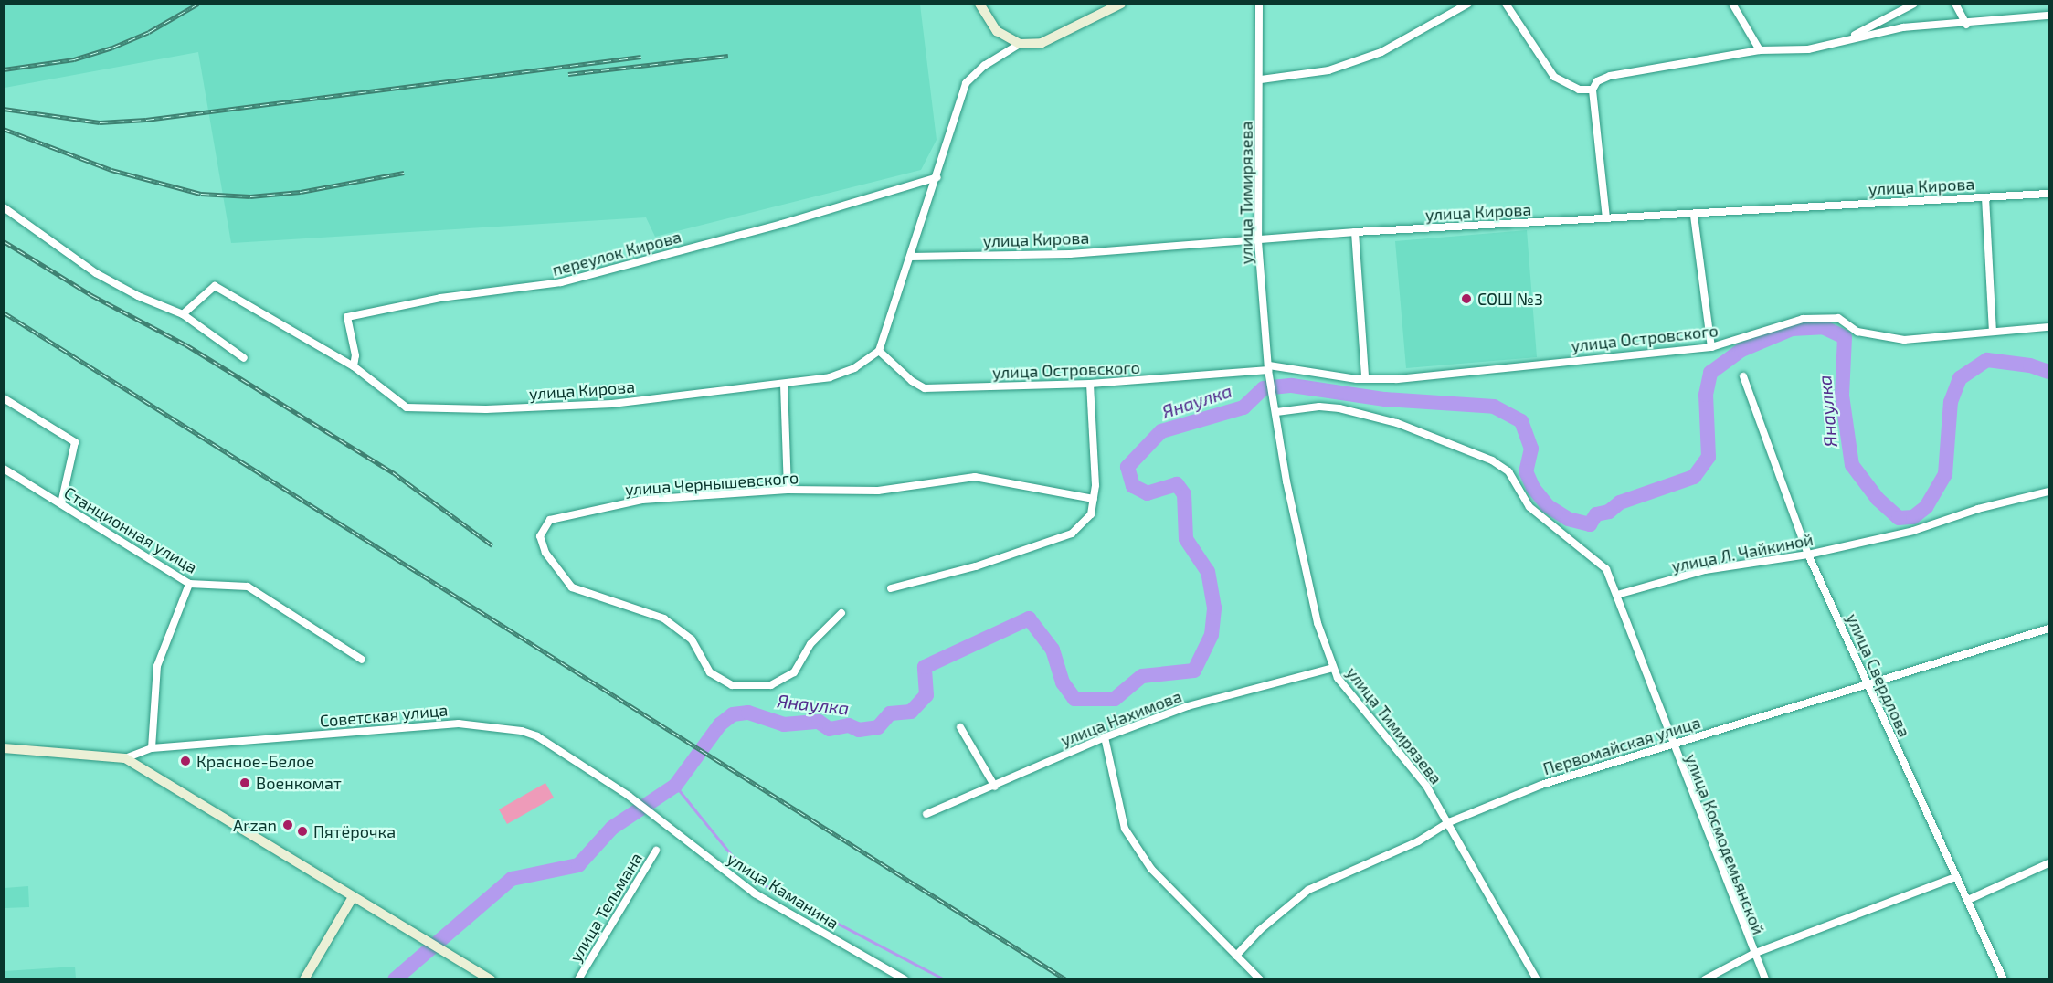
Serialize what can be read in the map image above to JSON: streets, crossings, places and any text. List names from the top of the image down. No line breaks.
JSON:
{"streets":{"street":["улица Кирова","улица Тимирязева","переулок Кирова","улица Островского","улица Чернышевского","Станционная улица","улица Л. Чайкиной","улица Свердлова","Советская улица","улица Нахимова","Первомайская улица","улица Космодемьянской","улица Каманина","улица Тельмана"]},"crossings":[["улица Кирова","улица Тимирязева"],["улица Кирова","переулок Кирова"],["улица Кирова","улица Островского"],["улица Тимирязева","улица Островского"],["улица Тимирязева","улица Нахимова"],["улица Тимирязева","Первомайская улица"],["улица Л. Чайкиной","улица Свердлова"],["улица Л. Чайкиной","улица Космодемьянской"],["улица Свердлова","Первомайская улица"],["Советская улица","улица Каманина"],["Первомайская улица","улица Космодемьянской"]],"water":["Янаулка"],"places":["СОШ №3","Красное-Белое","Военкомат","Arzan","Пятёрочка"]}
